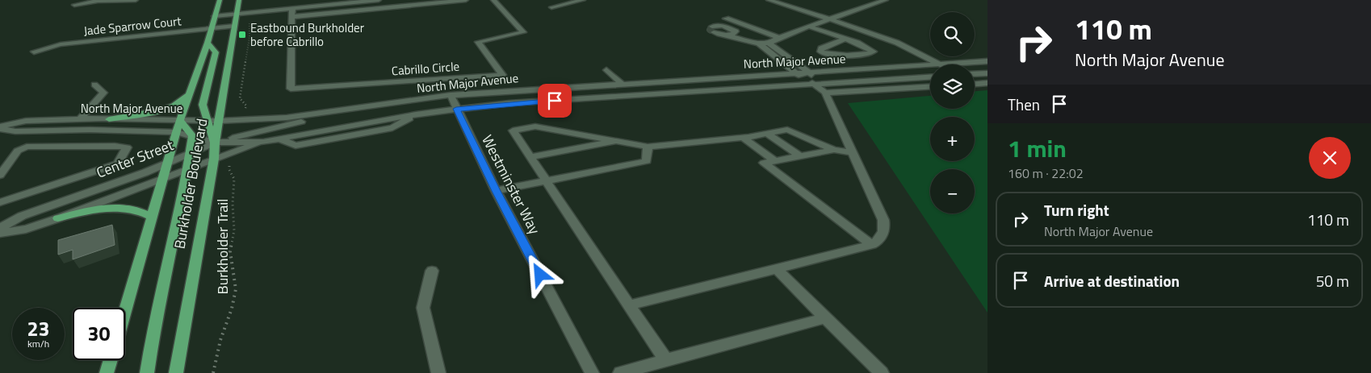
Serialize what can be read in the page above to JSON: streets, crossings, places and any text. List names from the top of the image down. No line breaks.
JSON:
{"streets":{"main road":["Burkholder Boulevard"],"street":["Jade Sparrow Court","North Major Avenue","Cabrillo Circle","Center Street","Westminster Way"],"path":["Burkholder Trail"]},"crossings":[["Jade Sparrow Court","Burkholder Boulevard"],["North Major Avenue","Center Street"],["North Major Avenue","Burkholder Boulevard"],["North Major Avenue","Westminster Way"],["Center Street","Burkholder Boulevard"]],"places":{"transit":["Eastbound Burkholder before Cabrillo"]},"page":{"turn":["110 m","North Major Avenue"],"map_buttons":["+","−"],"then":"Then","heading":["1 min","160 m · 22:02"],"list":[{"name":"Turn right","note":"North Major Avenue","value":"110 m"},{"name":"Arrive at destination","value":"50 m"}],"speed":"23 km/h","limit":"30"}}
